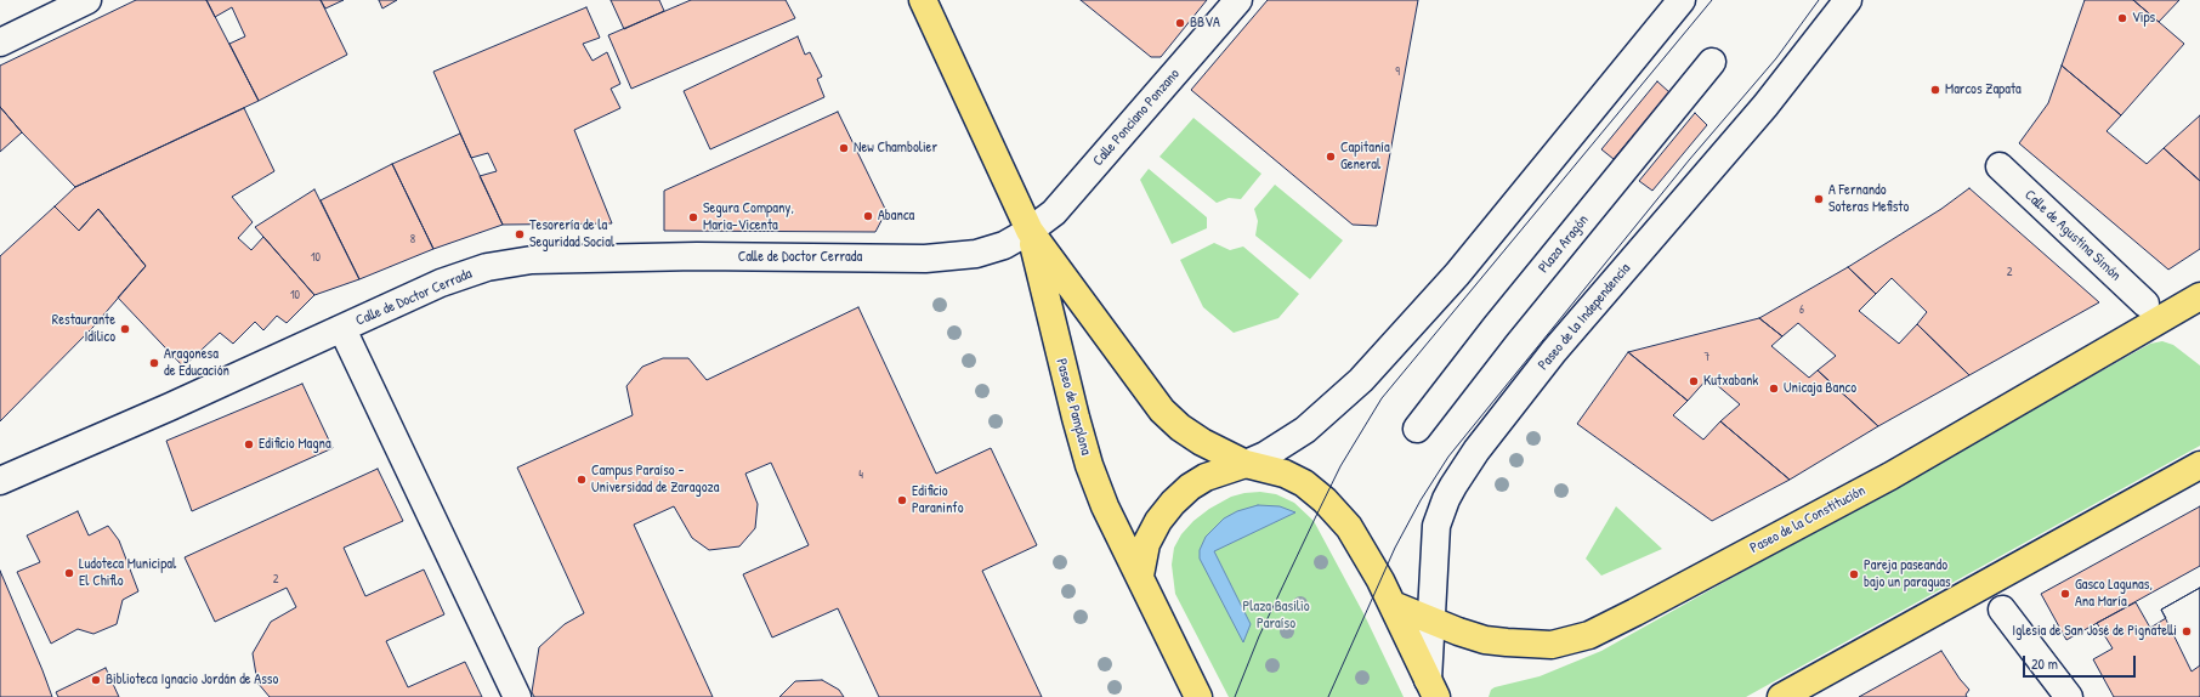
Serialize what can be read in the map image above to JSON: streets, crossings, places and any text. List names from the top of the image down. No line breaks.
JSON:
{"streets":{"main road":["Paseo de Pamplona","Paseo de la Constitución"],"street":["Calle Ponciano Ponzano","Calle de Agustina Simón","Plaza Aragón","Calle de Doctor Cerrada","Paseo de la Independencia"]},"crossings":[["Calle Ponciano Ponzano","Calle de Doctor Cerrada"],["Calle Ponciano Ponzano","Paseo de Pamplona"],["Calle de Doctor Cerrada","Paseo de Pamplona"],["Paseo de la Independencia","Paseo de la Constitución"]],"parks":["Plaza Basilio Paraíso"],"places":["Vips","BBVA","Marcos Zapata","New Chambolier","Capitanía General","A Fernando Soteras Mefisto","Abanca","Segura Company, Maria-Vicenta","Tesorería de la Seguridad Social","Restaurante Idílico","Aragonesa de Educación","Kutxabank","Unicaja Banco","Edificio Magna","Campus Paraíso - Universidad de Zaragoza","Edificio Paraninfo","Ludoteca Municipal El Chiflo","Pareja paseando bajo un paraguas","Gasco Lagunas, Ana María","Iglesia de San José de Pignatelli","Biblioteca Ignacio Jordán de Asso"],"house_numbers":["9","8","10","2","10","6","7","4","2"],"scale_bar":"20 m"}
